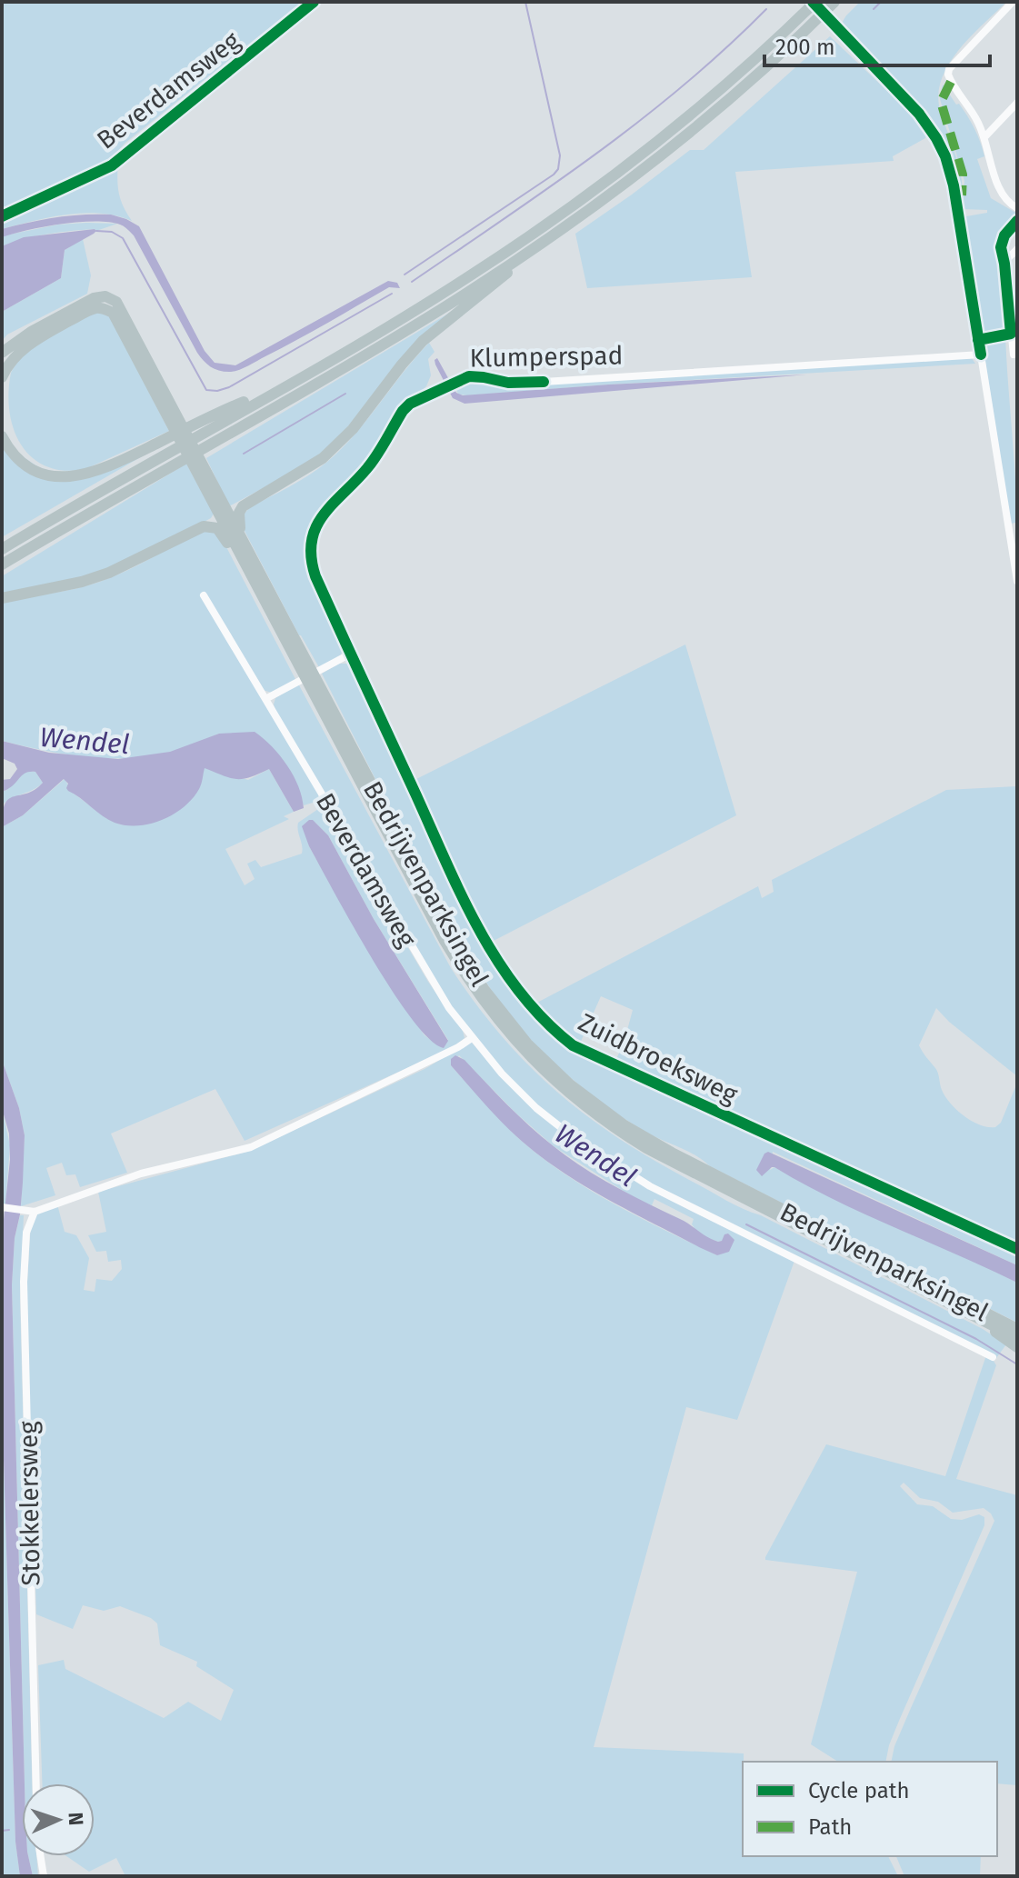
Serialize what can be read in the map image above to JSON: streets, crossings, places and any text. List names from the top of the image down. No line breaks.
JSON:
{"streets":{"highway":["Bedrijvenparksingel"],"street":["Beverdamsweg","Klumperspad","Zuidbroeksweg","Stokkelersweg"]},"water":["Wendel"],"legend":["Cycle path","Path"],"scale_bar":"200 m","north":"right"}
